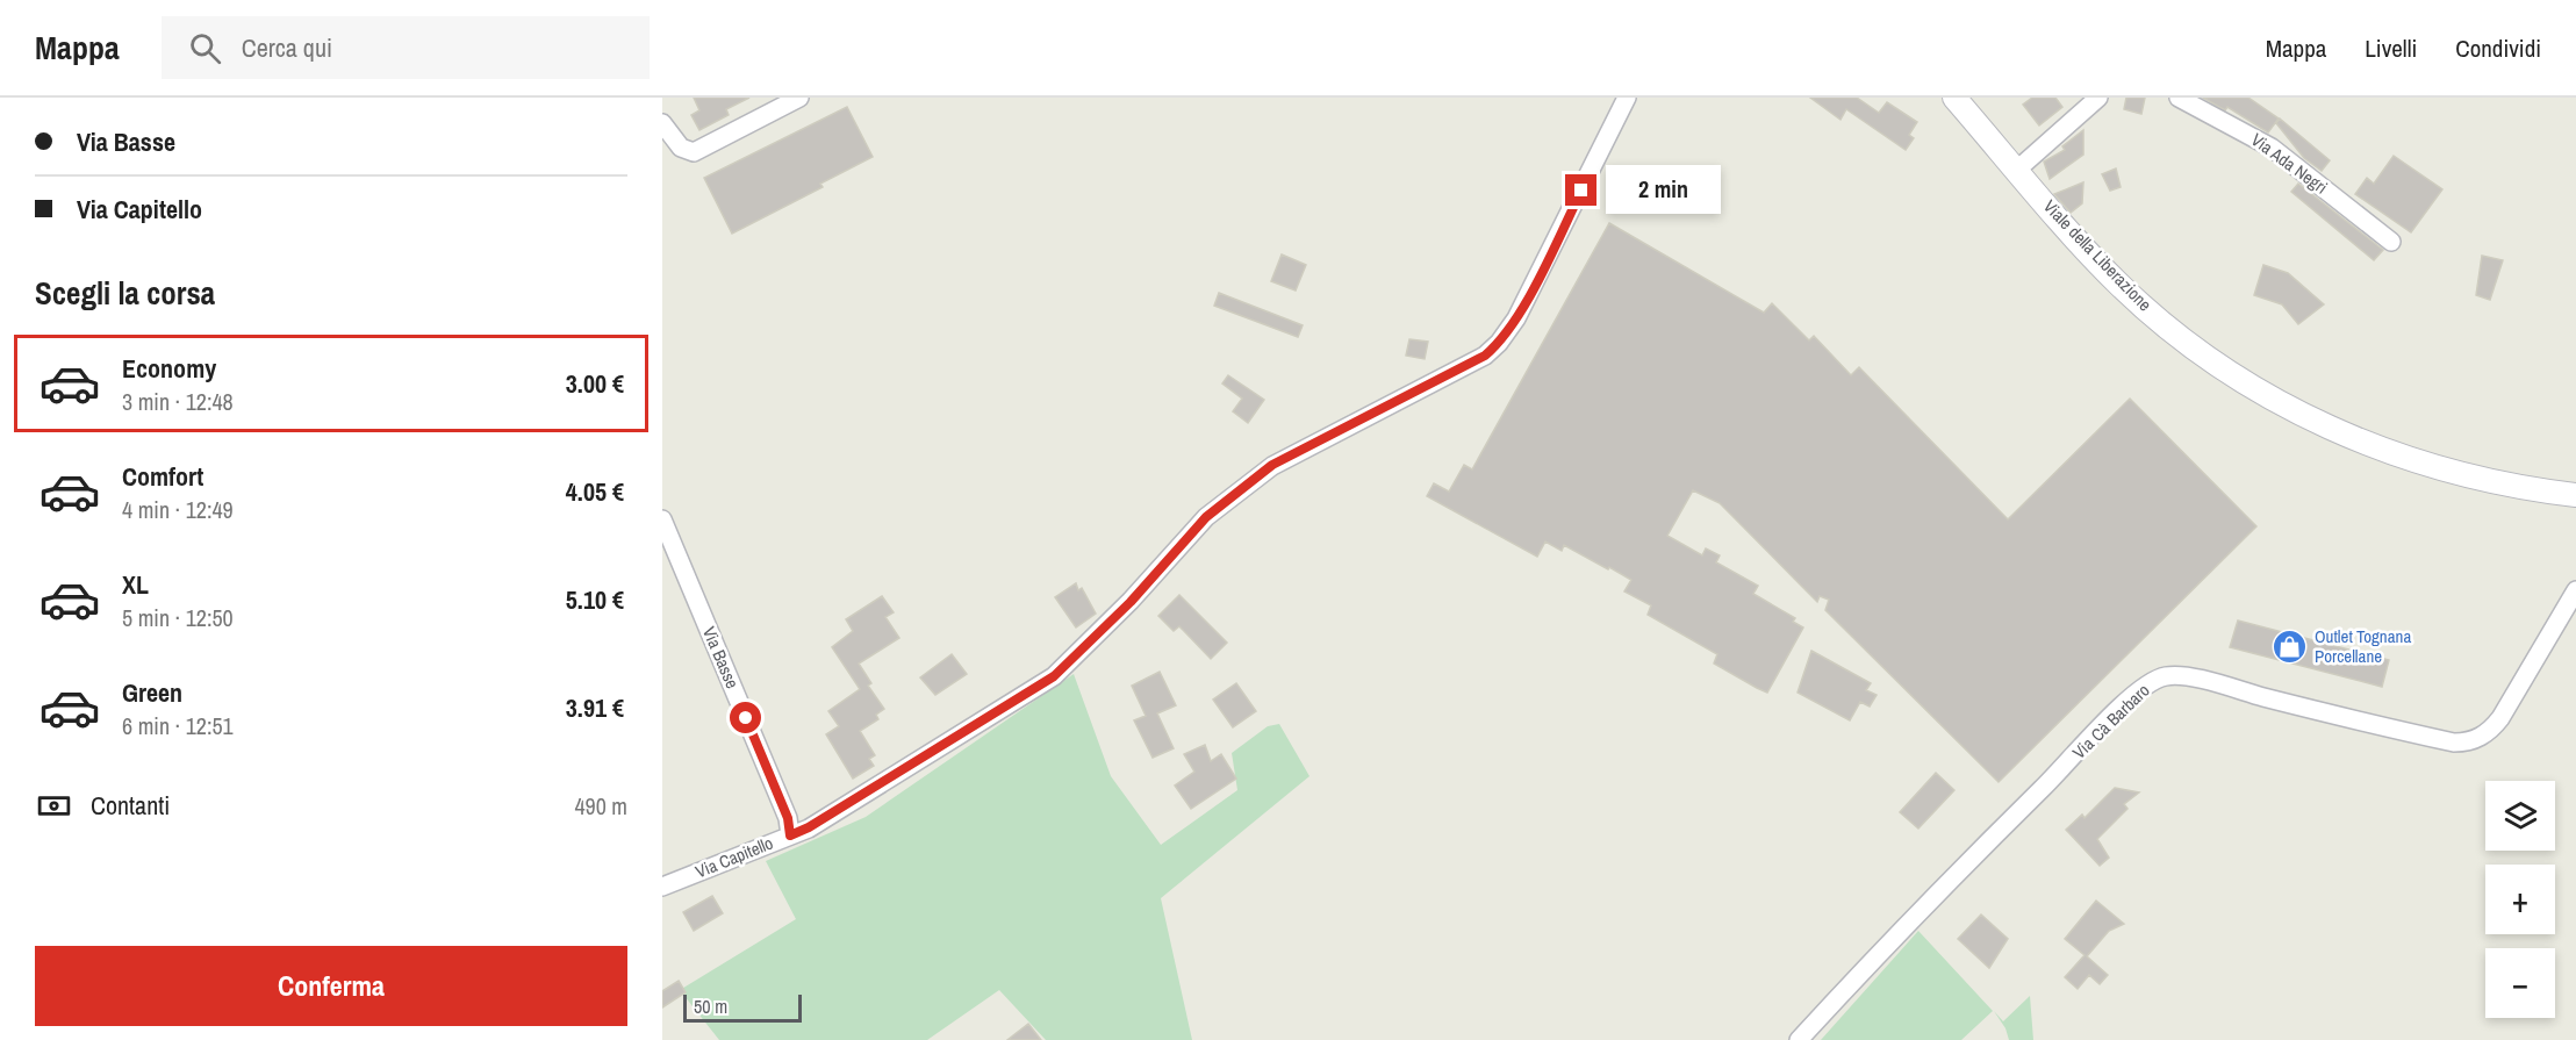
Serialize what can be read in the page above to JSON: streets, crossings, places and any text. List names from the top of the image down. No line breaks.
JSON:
{"streets":{"street":["Via Ada Negri","Viale della Liberazione","Via Basse","Via Cà Barbaro","Via Capitello"]},"crossings":[["Via Basse","Via Capitello"]],"places":{"shop":["Outlet Tognana Porcellane"]},"scale_bar":"50 m","page":{"header":"Mappa","search":"Cerca qui","nav":["Mappa","Livelli","Condividi"],"banner":["Via Basse","Via Capitello"],"bubble":"2 min","heading":"Scegli la corsa","list":[{"name":"Economy","note":"3 min · 12:48","value":"3.00 €"},{"name":"Comfort","note":"4 min · 12:49","value":"4.05 €"},{"name":"XL","note":"5 min · 12:50","value":"5.10 €"},{"name":"Green","note":"6 min · 12:51","value":"3.91 €"}],"pay":["Contanti","490 m"],"map_buttons":["+","−"],"buttons":"Conferma","scale":"50 m"}}
